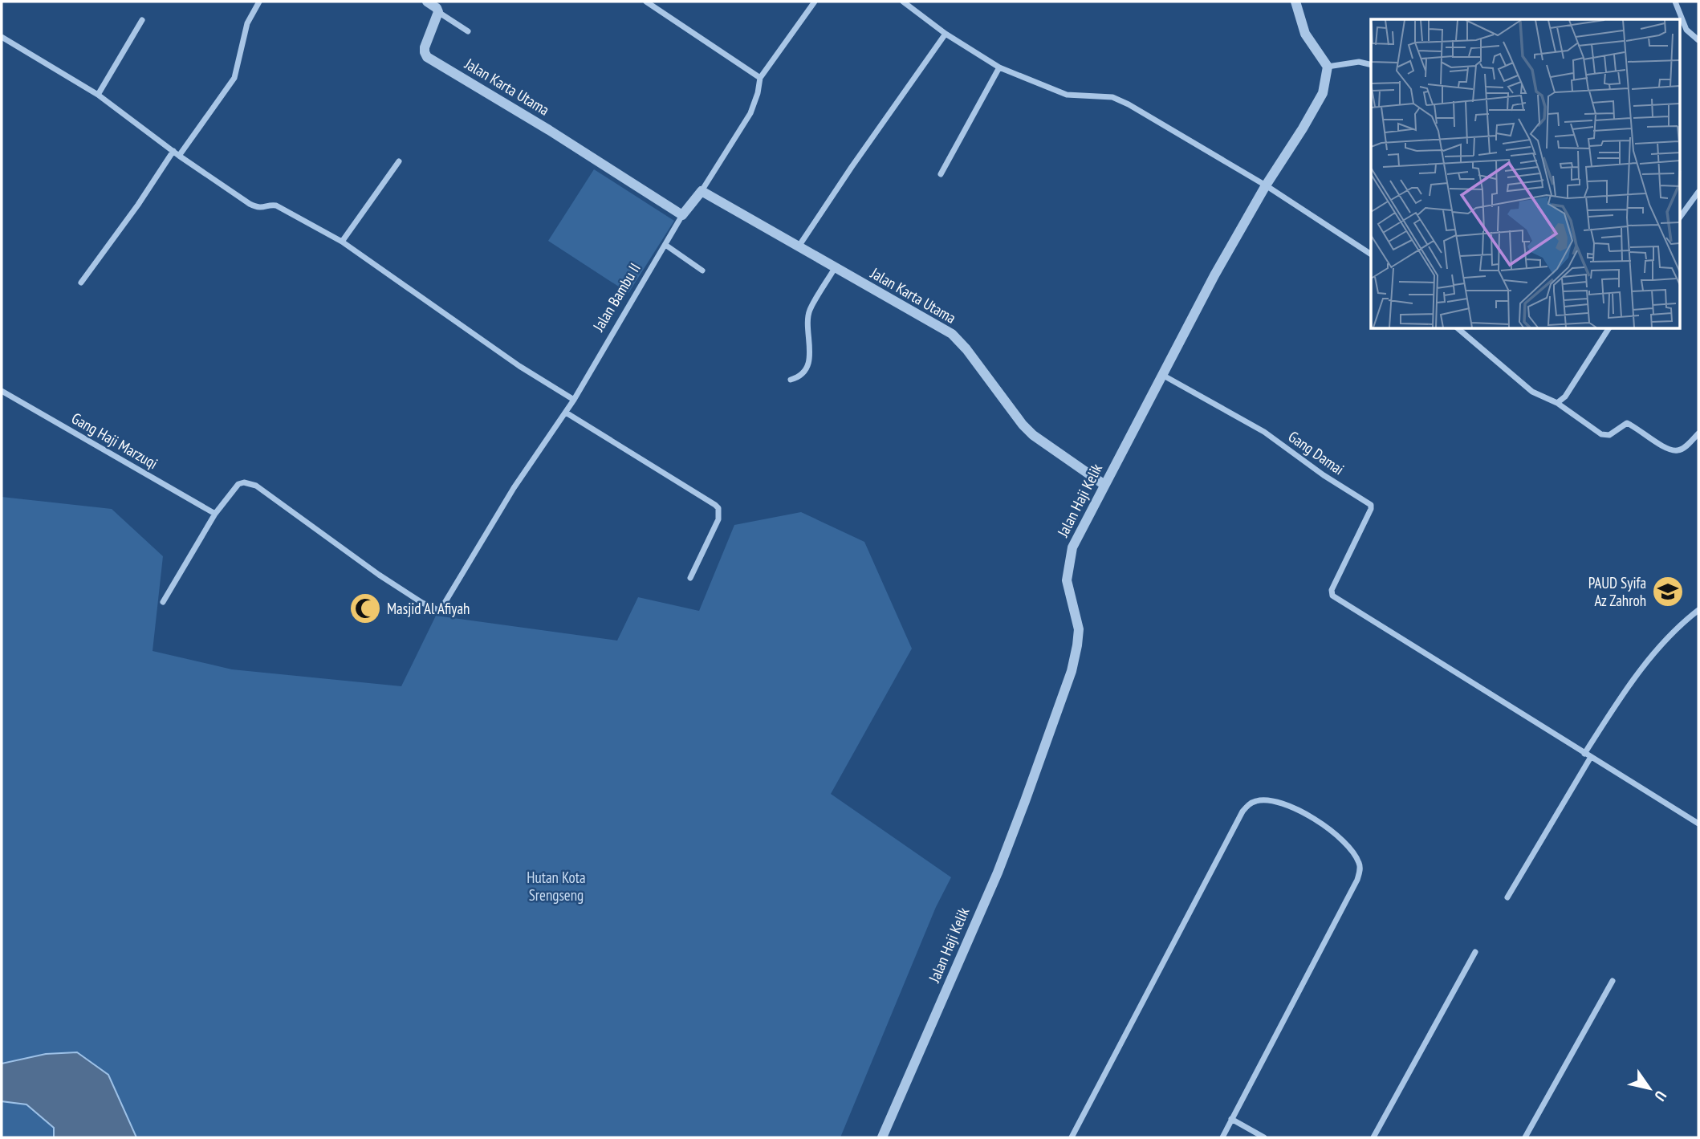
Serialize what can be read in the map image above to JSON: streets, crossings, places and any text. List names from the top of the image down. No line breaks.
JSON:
{"streets":{"street":["Jalan Karta Utama","Jalan Bambu II","Gang Haji Marzuqi","Gang Damai","Jalan Haji Kelik"]},"crossings":[["Jalan Karta Utama","Jalan Bambu II"],["Jalan Karta Utama","Jalan Haji Kelik"],["Jalan Bambu II","Gang Haji Marzuqi"],["Gang Damai","Jalan Haji Kelik"]],"parks":["Hutan Kota Srengseng"],"places":{"school or university":["PAUD Syifa Az Zahroh"],"mosque":["Masjid Al Afiyah"]},"north":"bottom right"}
